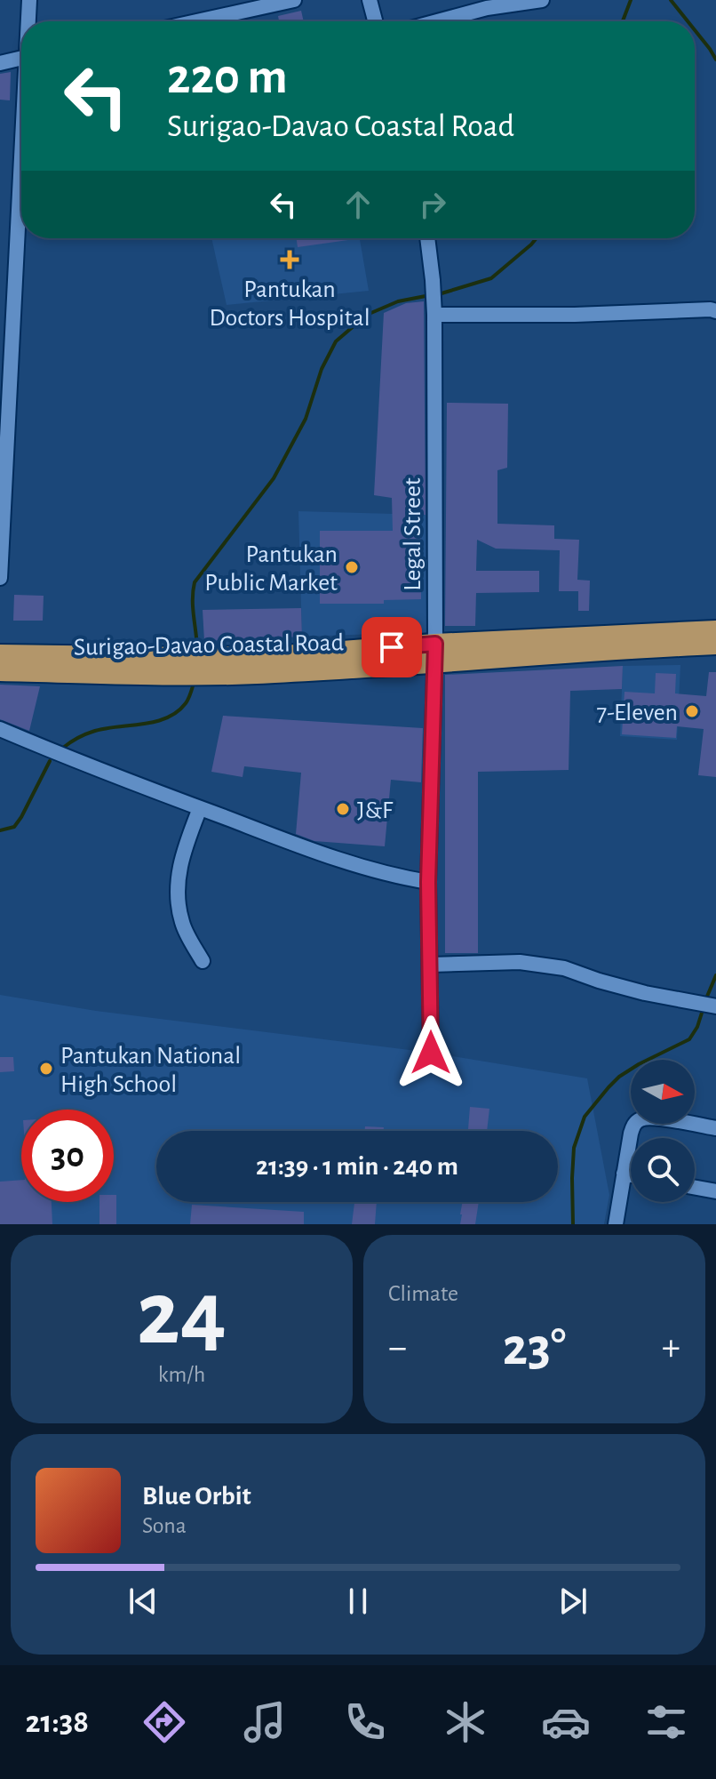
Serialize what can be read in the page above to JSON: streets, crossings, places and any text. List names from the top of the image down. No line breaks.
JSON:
{"streets":{"highway":["Surigao-Davao Coastal Road"],"street":["Legal Street"]},"crossings":[["Legal Street","Surigao-Davao Coastal Road"]],"places":{"health":["Pantukan Doctors Hospital"],"other":["Pantukan Public Market","7-Eleven","J&F","Pantukan National High School"]},"north":"right","page":{"turn":["220 m","Surigao-Davao Coastal Road"],"limit":"30","trip":"21:39 · 1 min · 240 m","tile":[["24","km/h"],"Climate"],"heat":["−","23°","+"],"song":["Blue Orbit","Sona"],"tabs":"21:38"}}
